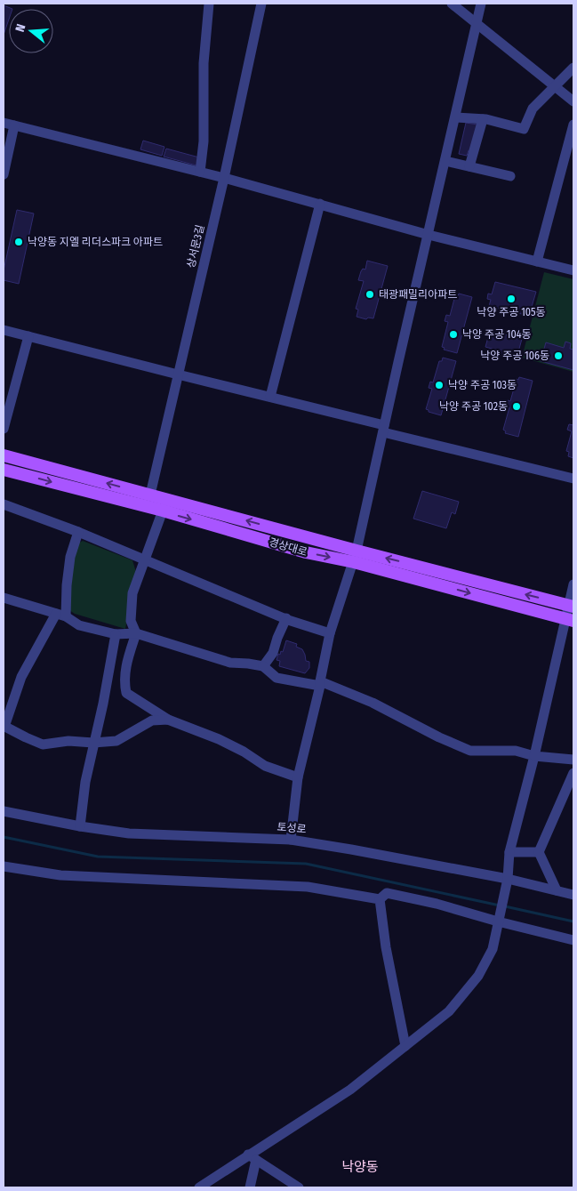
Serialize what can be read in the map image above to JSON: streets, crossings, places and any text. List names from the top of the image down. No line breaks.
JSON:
{"streets":{"main road":["경상대로"],"street":["상서문3길","토성로"]},"crossings":[["상서문3길","경상대로"]],"districts":["낙양동"],"places":["낙양동 지엘 리더스파크 아파트","태광패밀리아파트","낙양 주공 105동","낙양 주공 104동","낙양 주공 106동","낙양 주공 103동","낙양 주공 102동"],"north":"left"}
